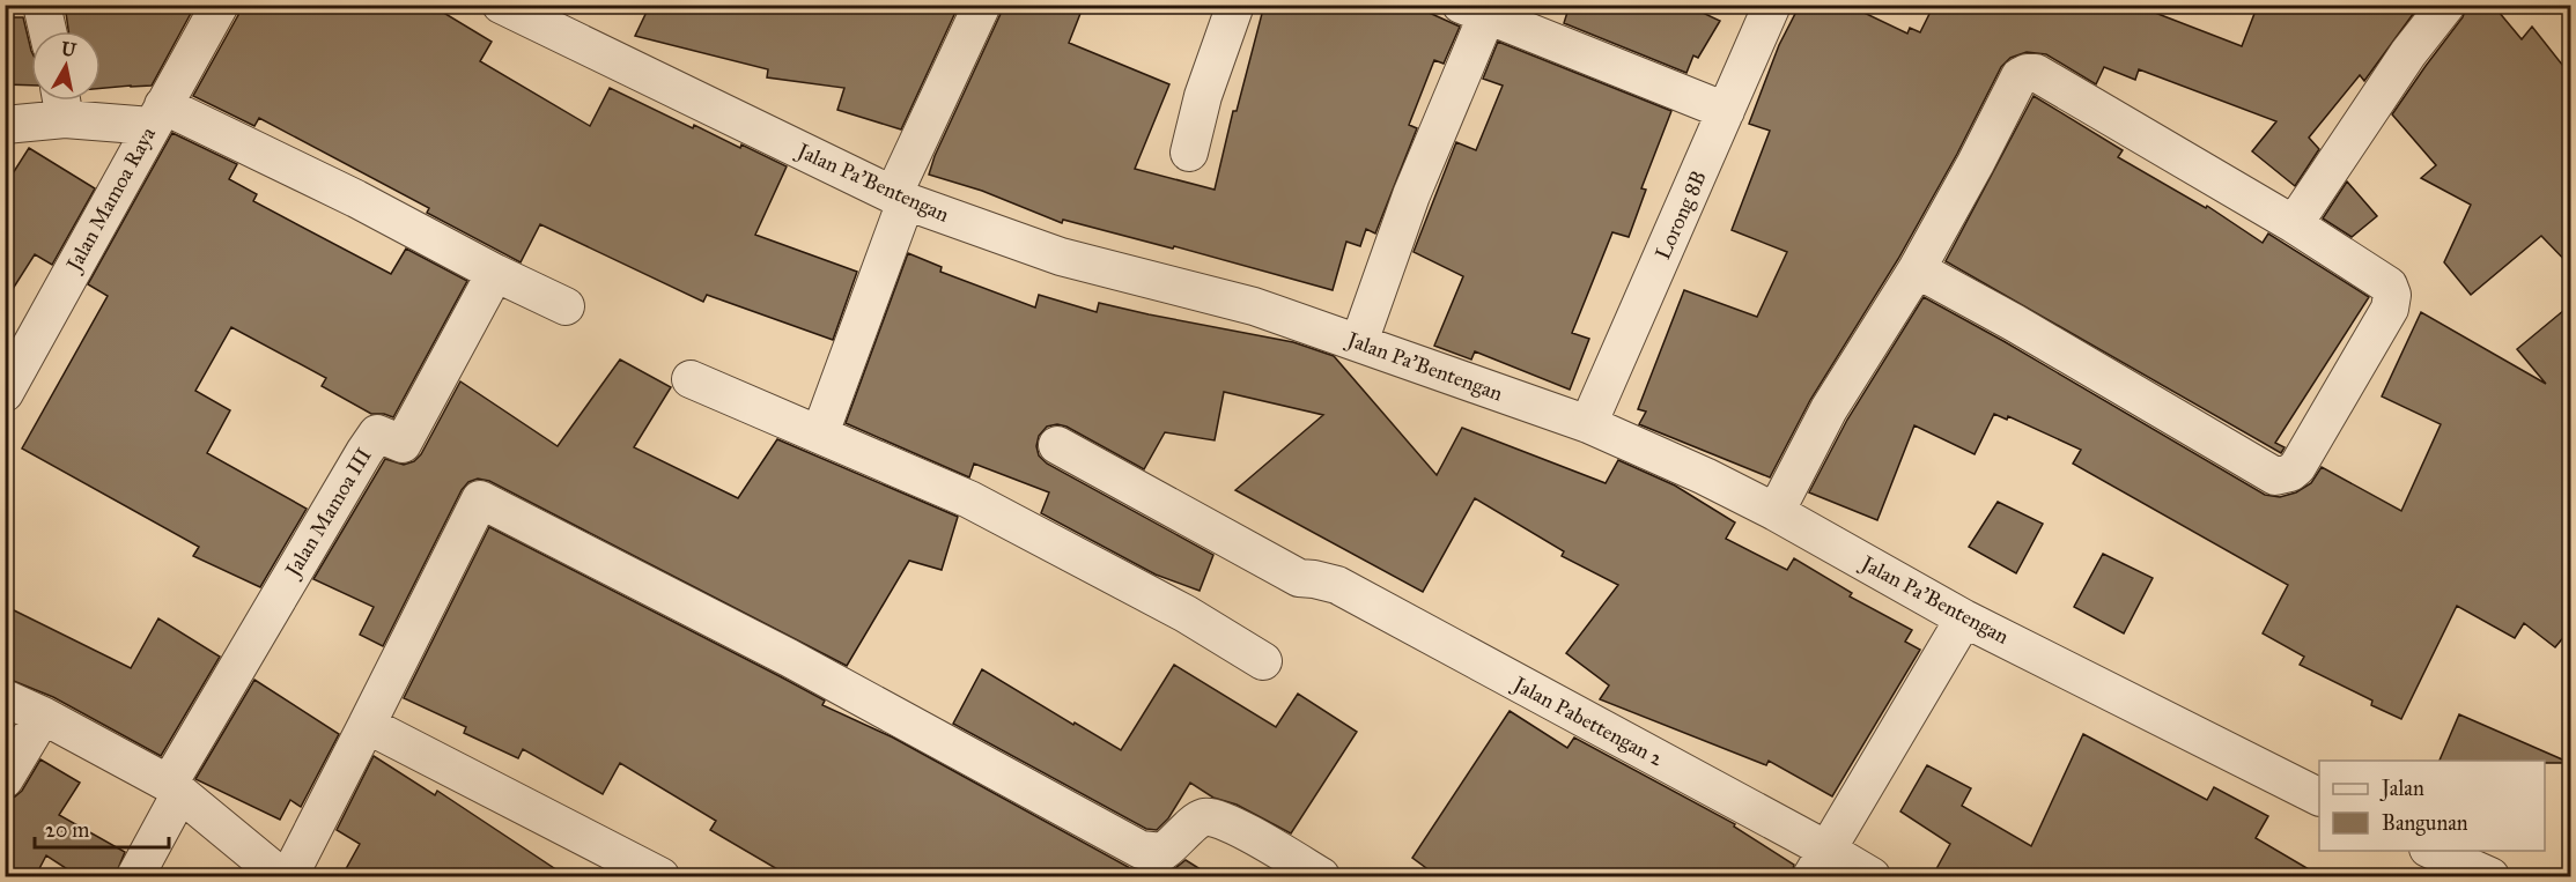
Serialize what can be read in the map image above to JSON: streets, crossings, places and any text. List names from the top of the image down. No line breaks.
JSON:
{"streets":{"street":["Jalan Pa'Bentengan","Jalan Mamoa Raya","Lorong 8B","Jalan Mamoa III","Jalan Pabettengan 2"]},"crossings":[["Jalan Pa'Bentengan","Lorong 8B"]],"legend":["Jalan","Bangunan"],"scale_bar":"20 m","north":"top"}
